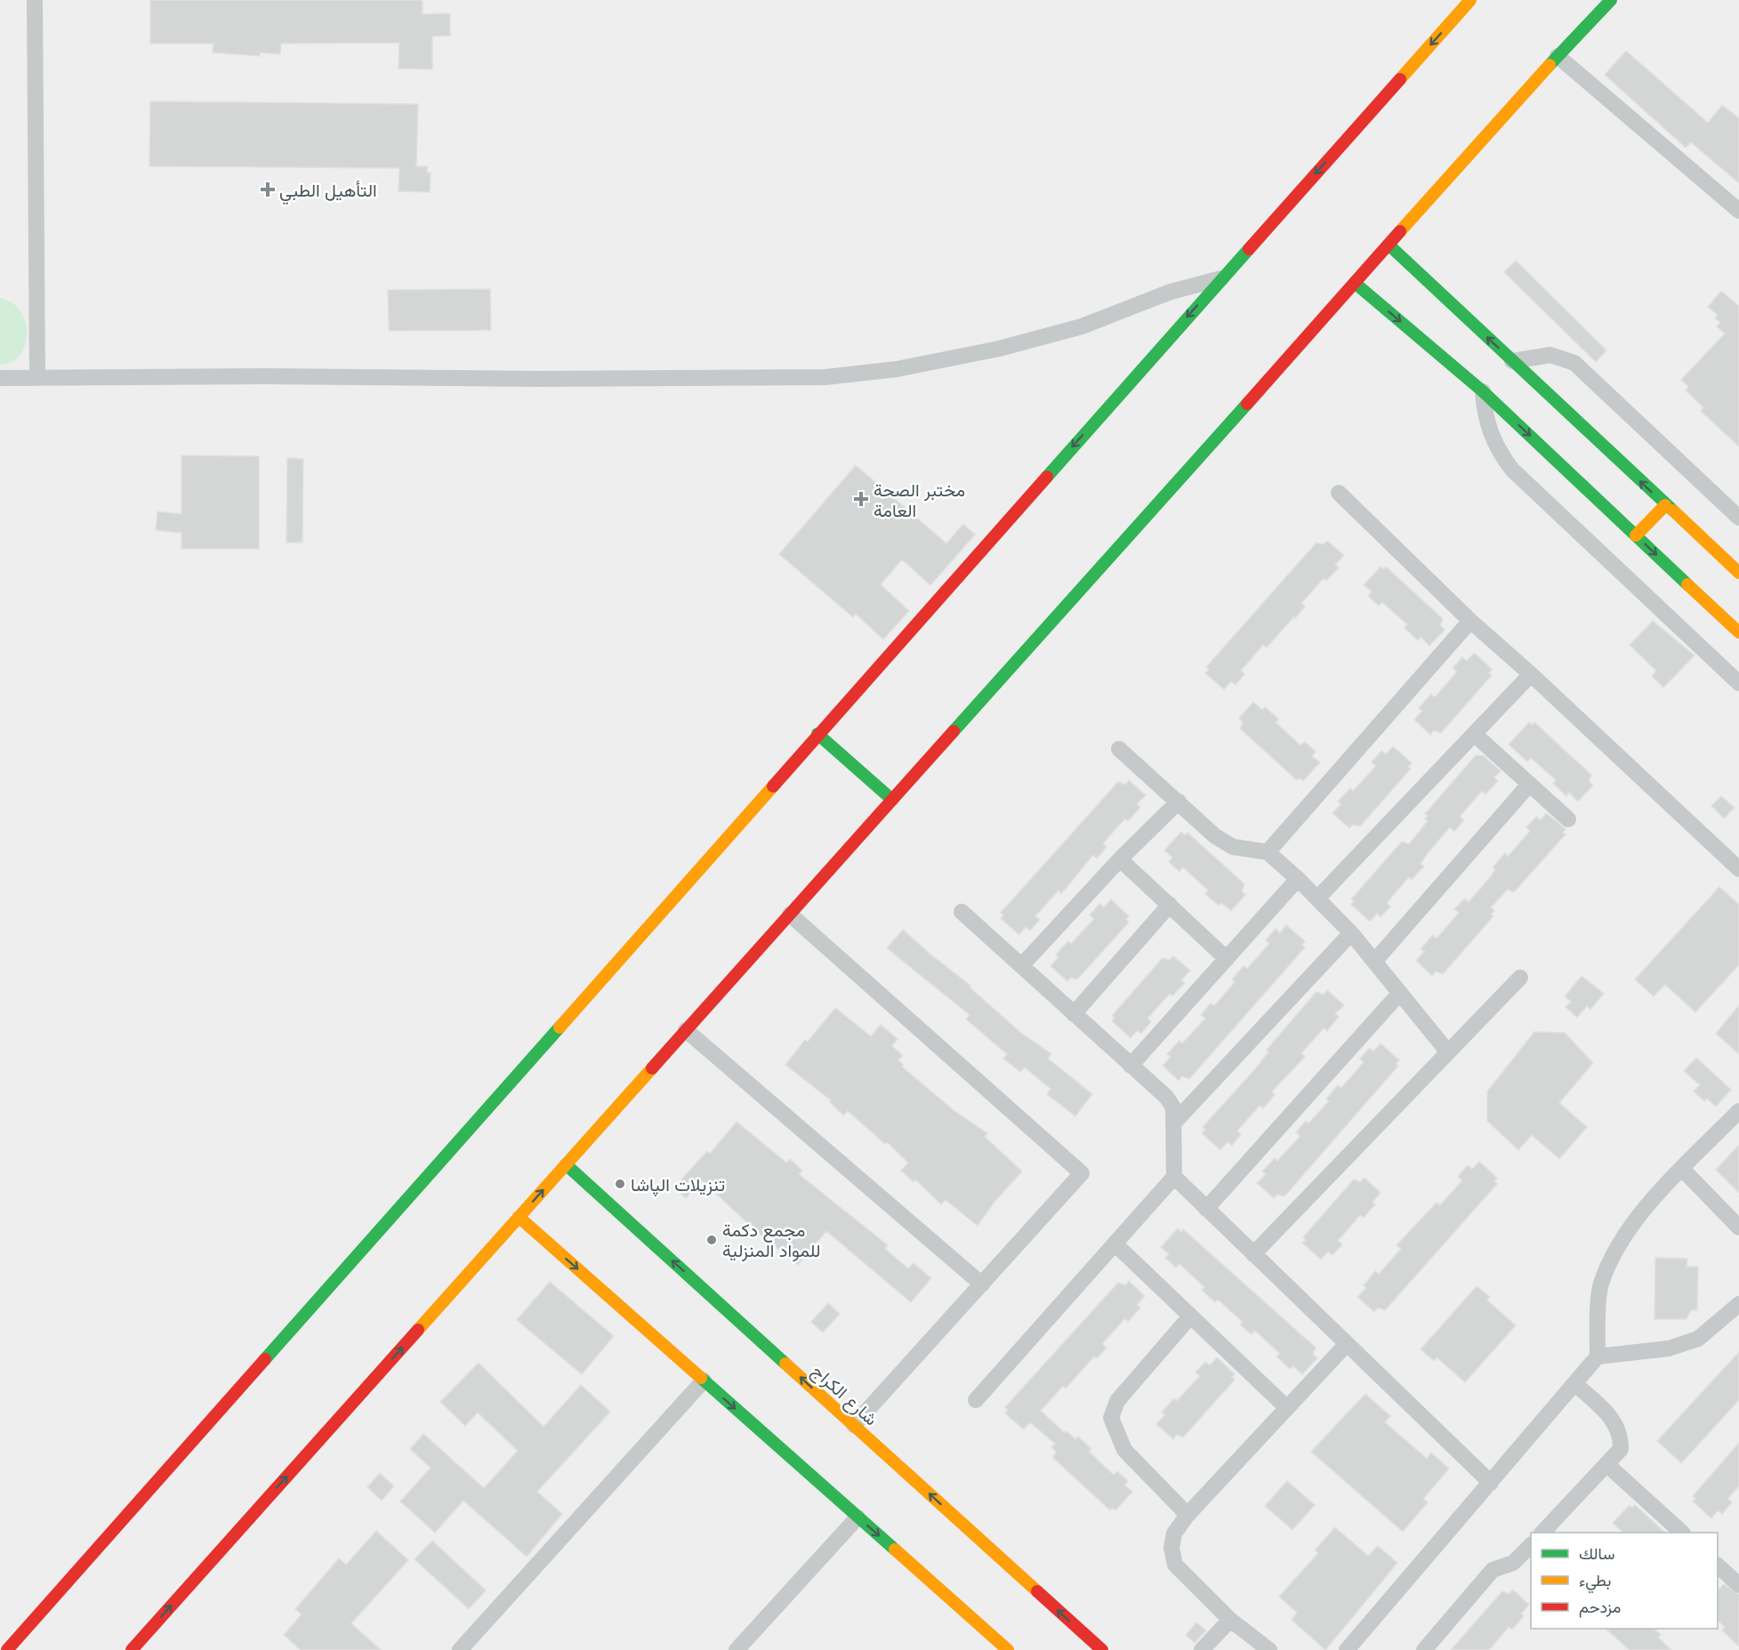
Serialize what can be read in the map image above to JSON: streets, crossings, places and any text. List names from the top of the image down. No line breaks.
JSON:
{"streets":{"street":["شارع الكراج"]},"places":{"health":["التأهيل الطبي","مختبر الصحة العامة"],"other":["تنزيلات الپاشا","مجمع دكمة للمواد المنزلية"]},"legend":["سالك","بطيء","مزدحم"]}
